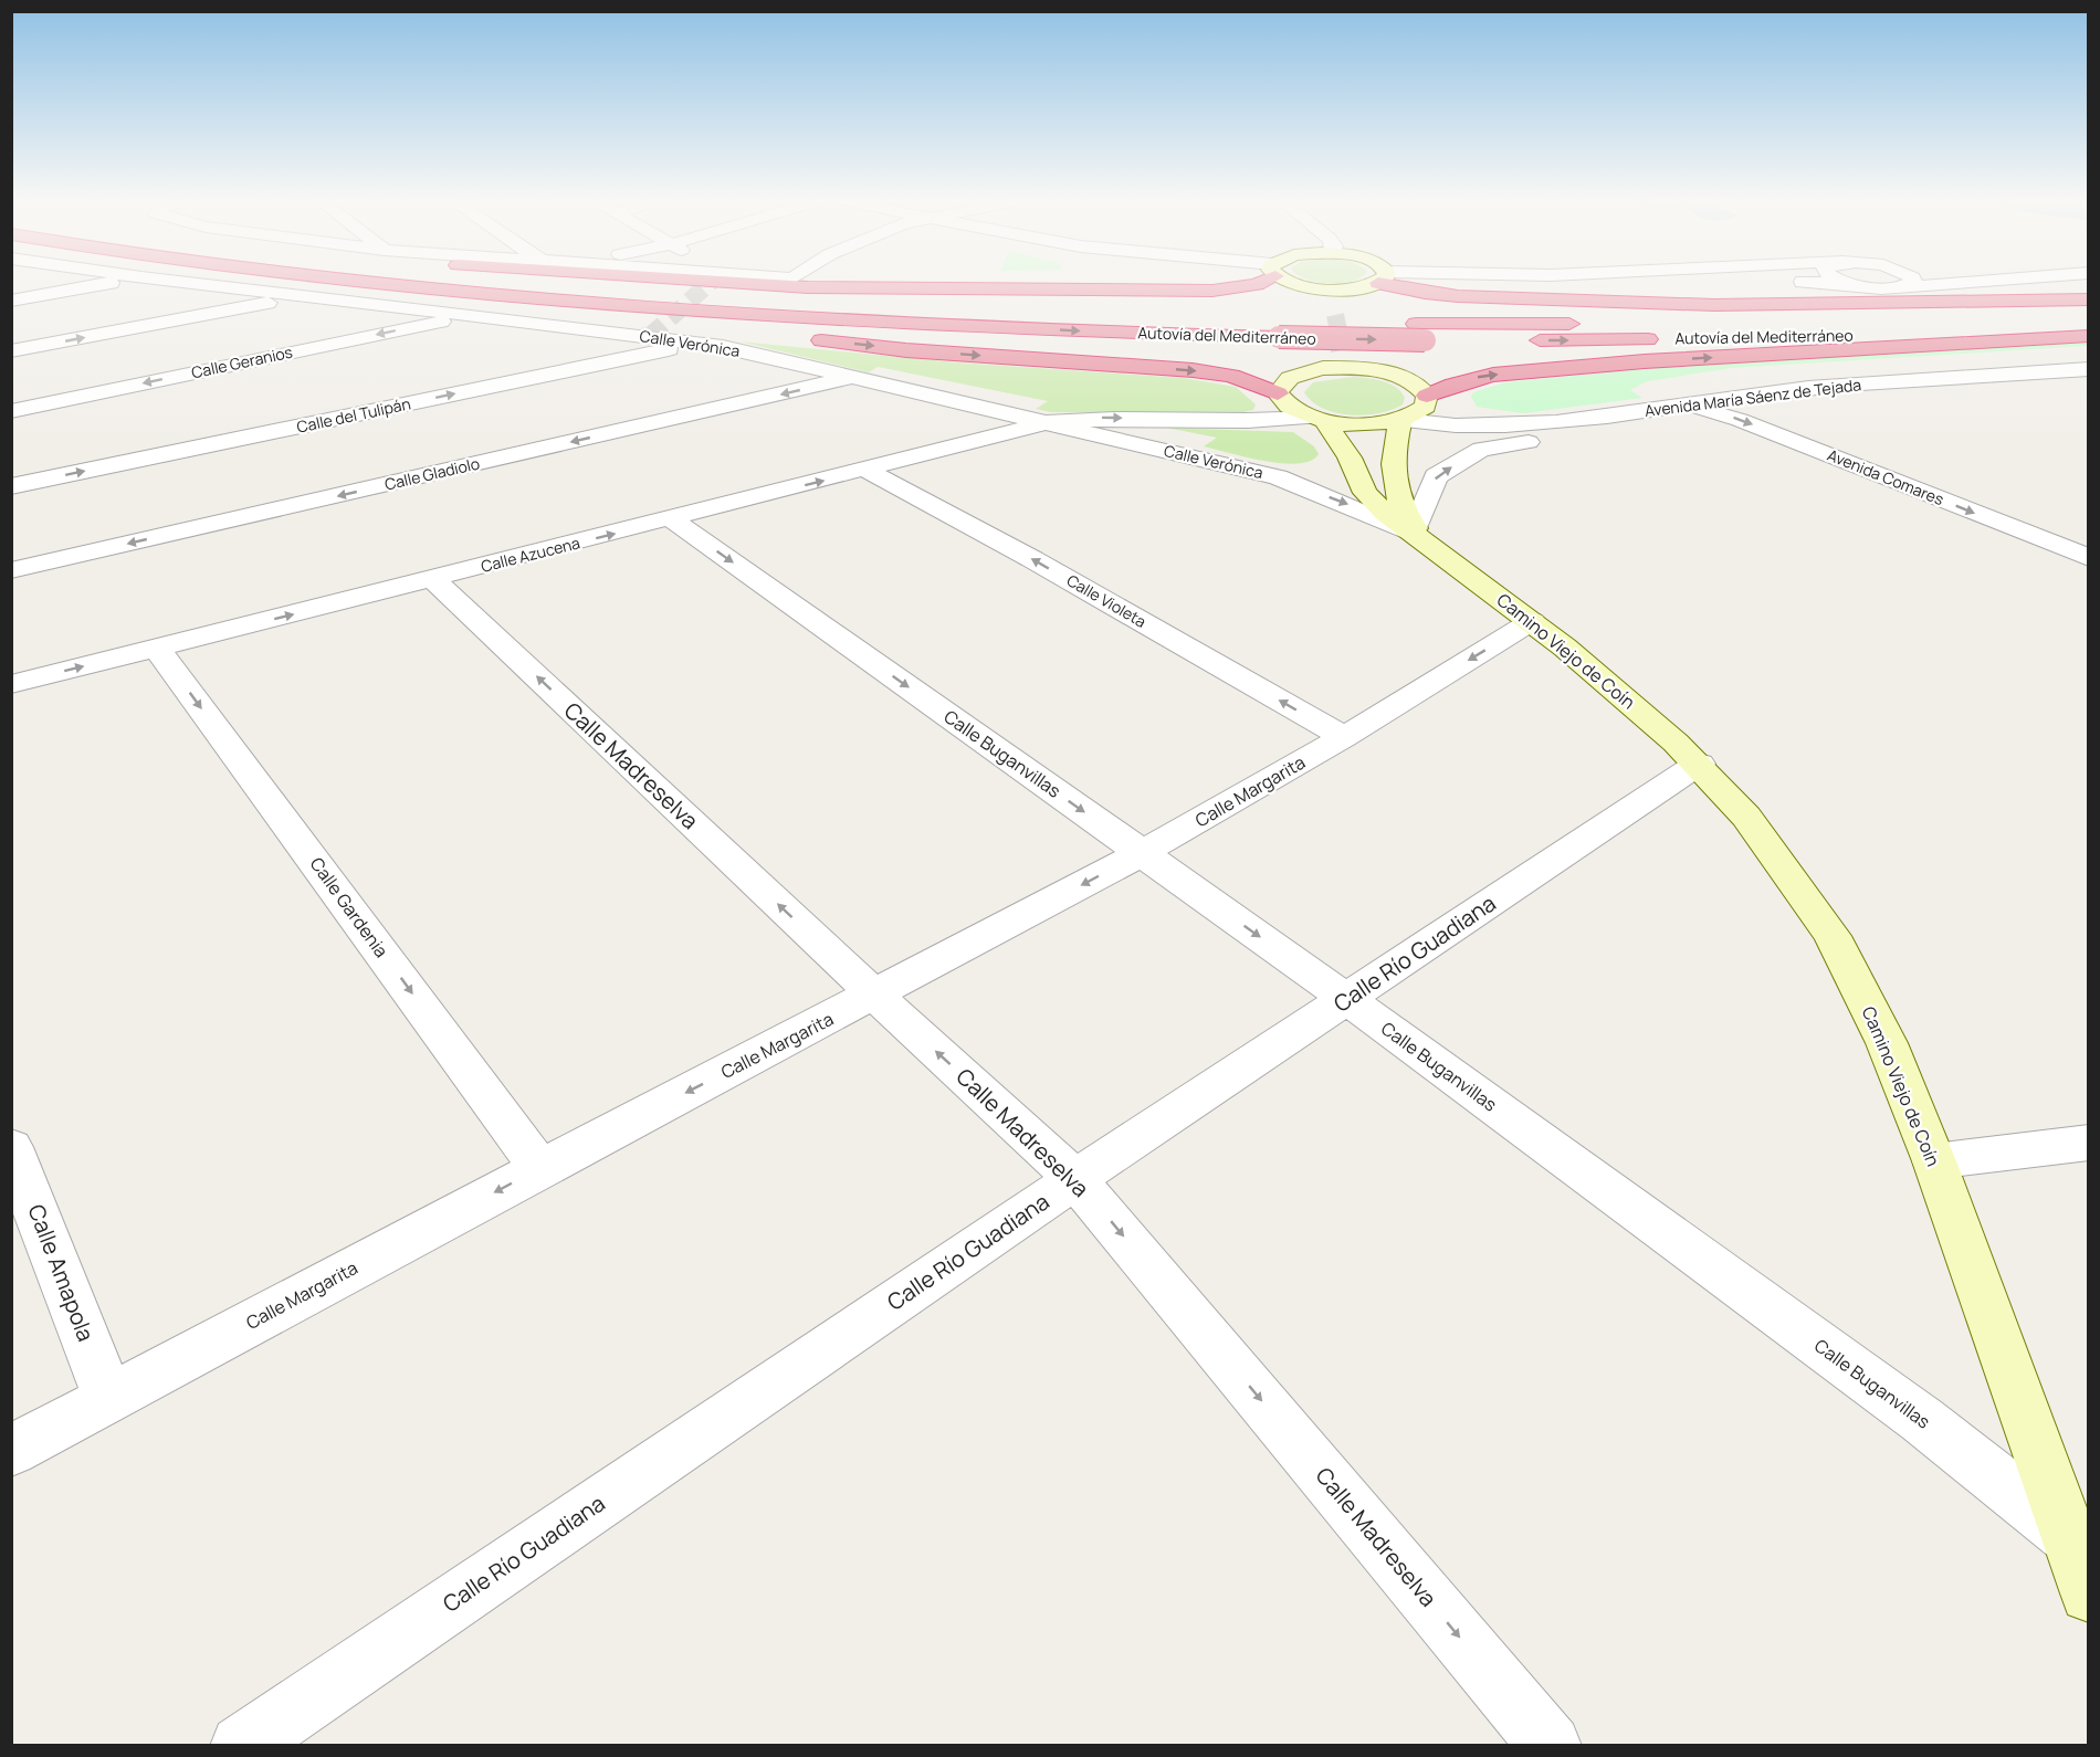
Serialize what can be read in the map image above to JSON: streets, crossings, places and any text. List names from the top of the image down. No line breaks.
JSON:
{"streets":{"highway":["Autovía del Mediterráneo"],"street":["Calle Verónica","Calle Geranios","Avenida María Sáenz de Tejada","Calle del Tulipán","Calle Gladiolo","Avenida Comares","Calle Azucena","Calle Violeta","Camino Viejo de Coín","Calle Buganvillas","Calle Madreselva","Calle Margarita","Calle Gardenia","Calle Río Guadiana","Calle Amapola"]},"crossings":[["Calle Verónica","Calle Geranios"],["Calle Verónica","Calle del Tulipán"],["Calle Verónica","Calle Gladiolo"],["Calle Verónica","Calle Azucena"],["Calle Verónica","Camino Viejo de Coín"],["Avenida María Sáenz de Tejada","Avenida Comares"],["Avenida María Sáenz de Tejada","Camino Viejo de Coín"],["Calle Azucena","Calle Violeta"],["Calle Azucena","Calle Buganvillas"],["Calle Azucena","Calle Madreselva"],["Calle Azucena","Calle Gardenia"],["Calle Violeta","Calle Margarita"],["Camino Viejo de Coín","Calle Buganvillas"],["Camino Viejo de Coín","Calle Margarita"],["Camino Viejo de Coín","Calle Río Guadiana"],["Calle Buganvillas","Calle Margarita"],["Calle Buganvillas","Calle Río Guadiana"],["Calle Madreselva","Calle Margarita"],["Calle Madreselva","Calle Río Guadiana"],["Calle Margarita","Calle Gardenia"],["Calle Margarita","Calle Amapola"]],"one_way":["Calle Violeta","Calle Buganvillas","Calle Margarita","Calle Gardenia"]}
